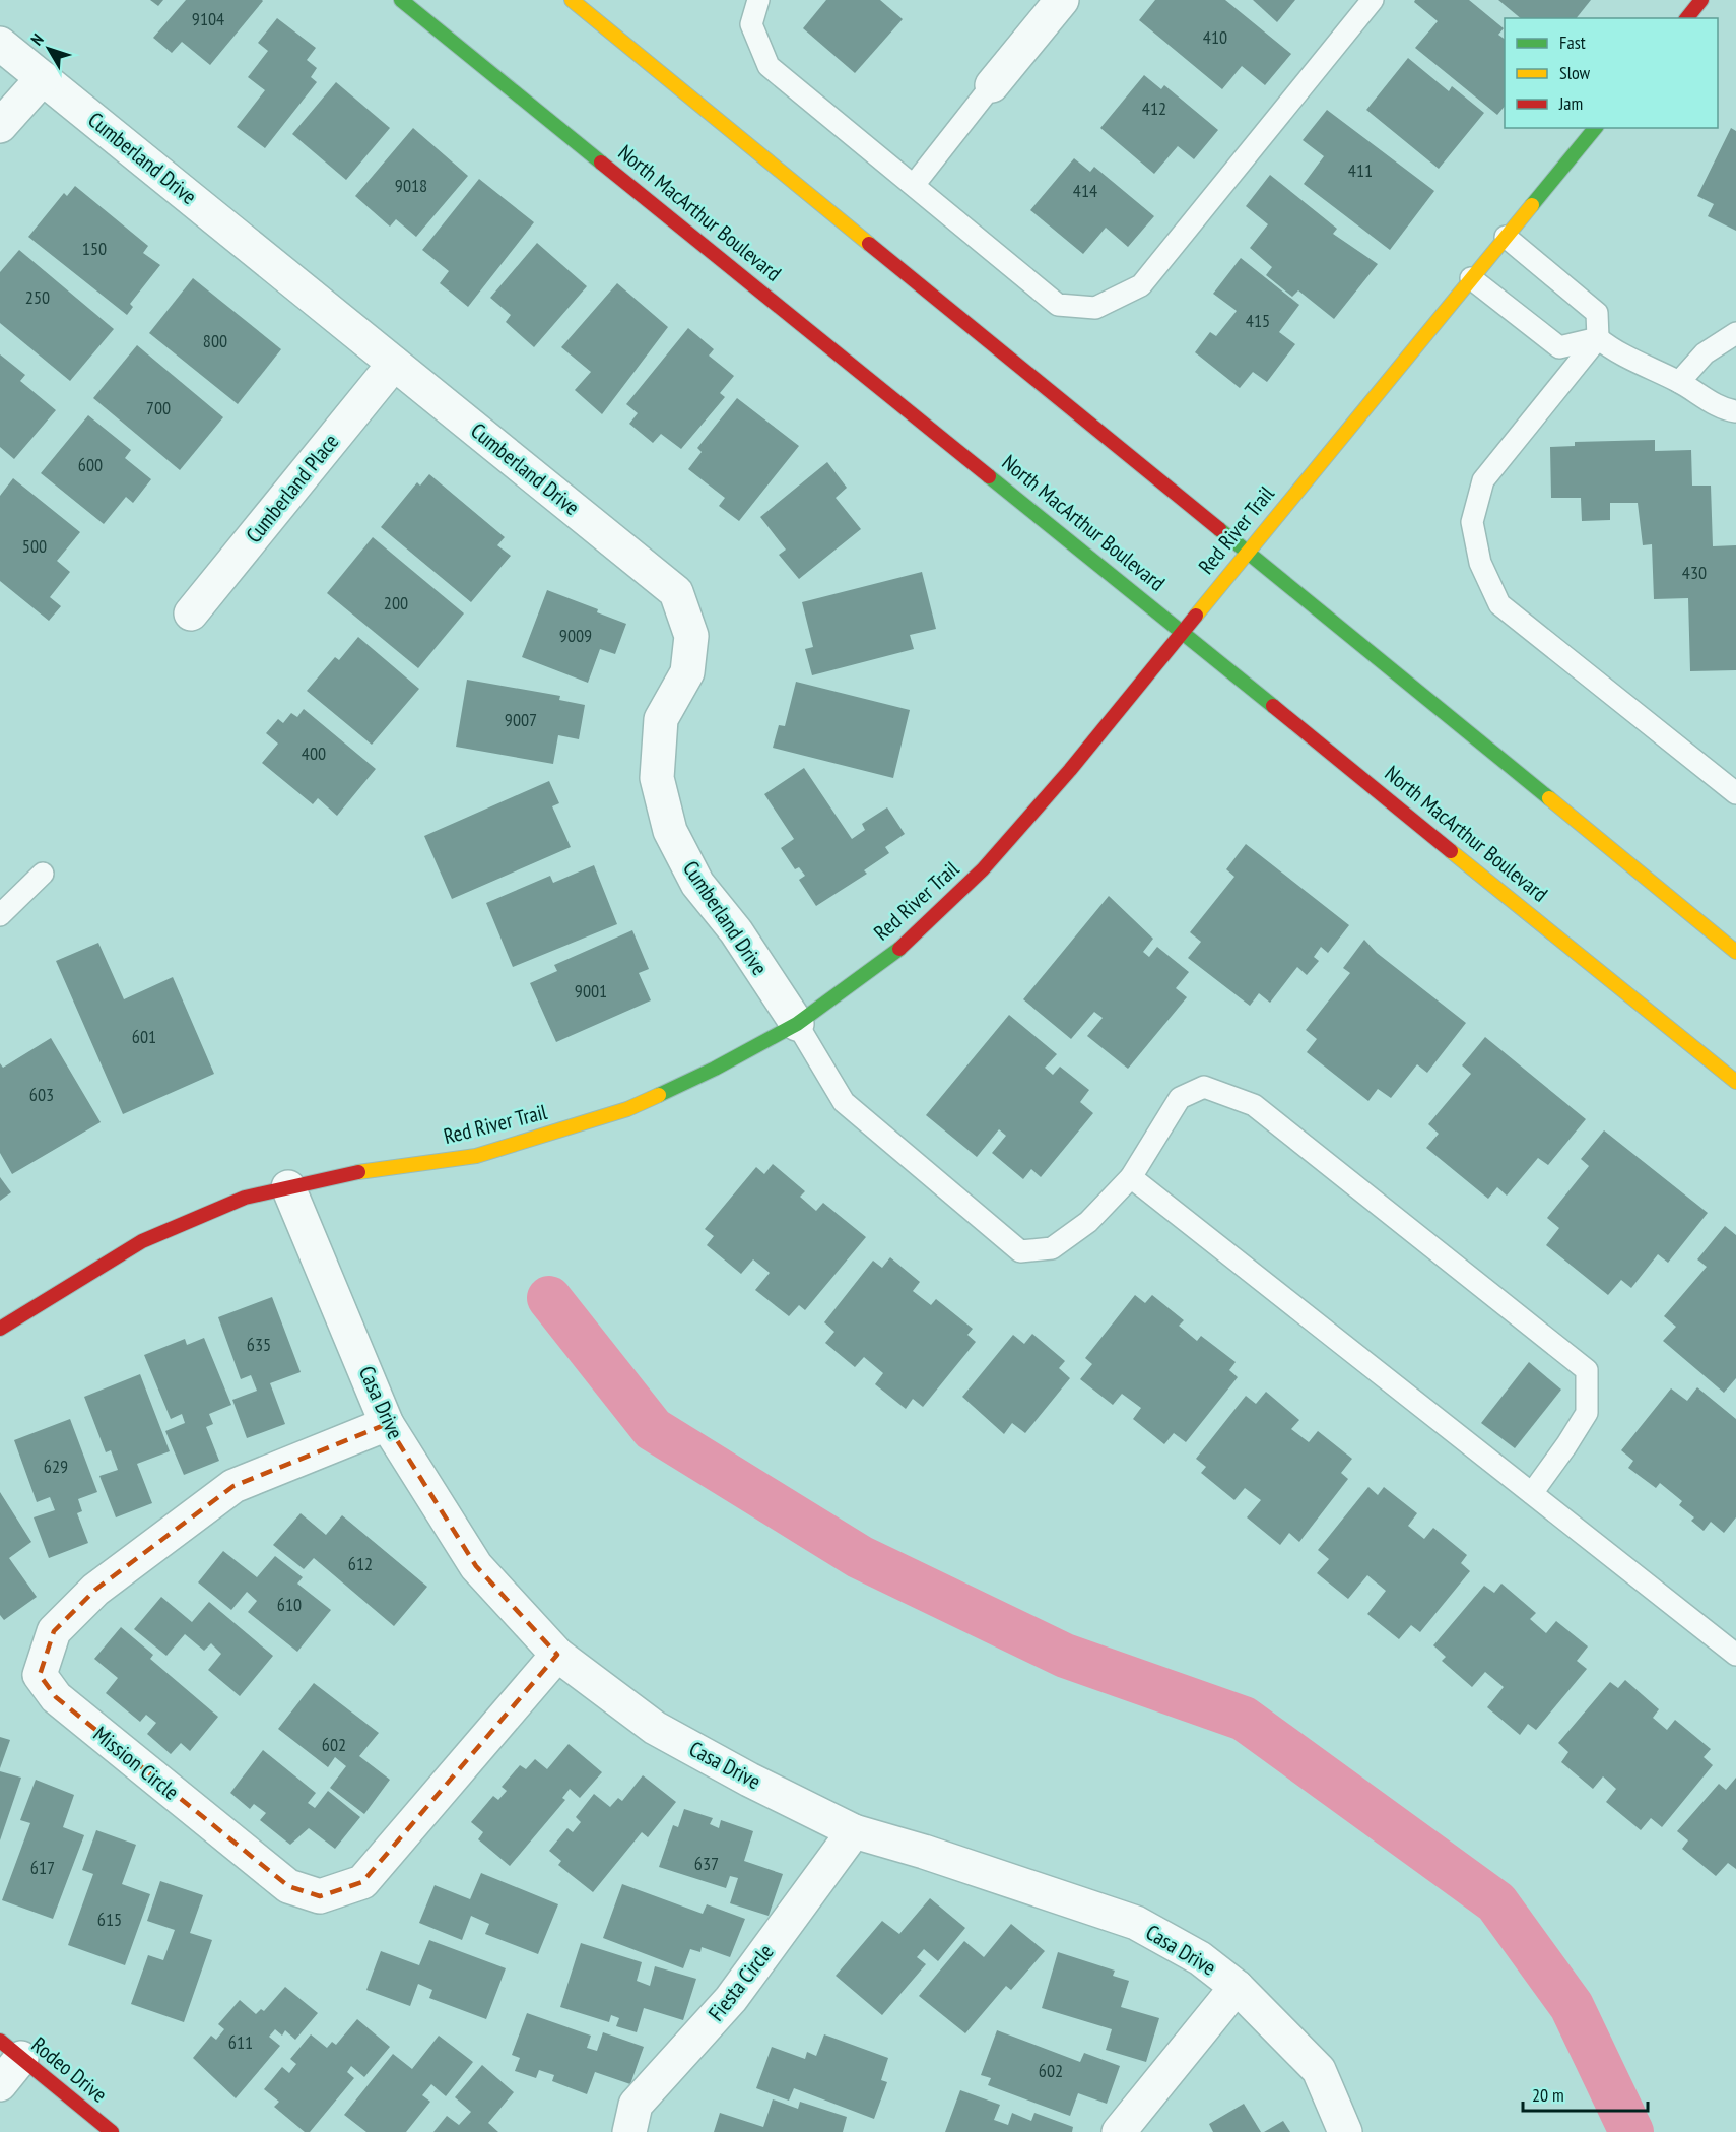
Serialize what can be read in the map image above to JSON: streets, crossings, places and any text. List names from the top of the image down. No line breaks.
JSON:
{"streets":{"main road":["North MacArthur Boulevard","Red River Trail","Rodeo Drive"],"street":["Cumberland Drive","Cumberland Place","Casa Drive","Mission Circle","Fiesta Circle"]},"crossings":[["Cumberland Drive","Cumberland Place"],["Cumberland Drive","Red River Trail"],["North MacArthur Boulevard","Red River Trail"],["Red River Trail","Casa Drive"],["Casa Drive","Mission Circle"],["Casa Drive","Fiesta Circle"]],"house_numbers":["9104","410","412","411","9018","414","150","250","415","800","700","600","500","430","200","9009","9007","400","9001","601","603","635","629","612","610","602","637","617","615","611","602"],"legend":["Fast","Slow","Jam"],"scale_bar":"20 m","north":"top left"}
